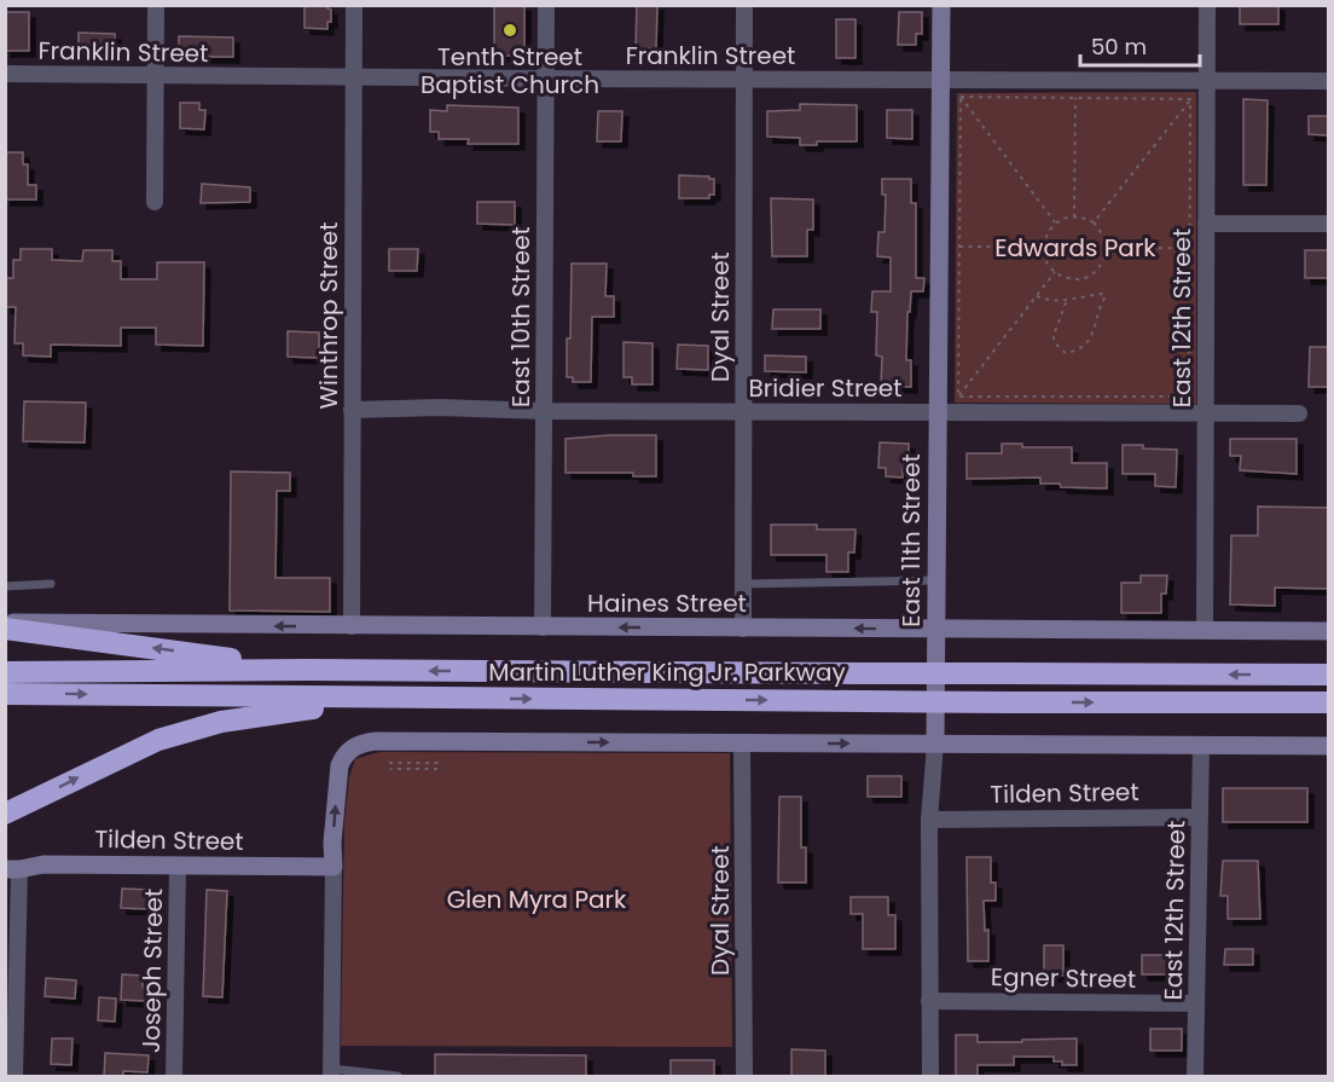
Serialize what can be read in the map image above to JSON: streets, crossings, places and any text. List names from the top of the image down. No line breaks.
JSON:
{"streets":{"highway":["Martin Luther King Jr. Parkway"],"street":["Franklin Street","Winthrop Street","East 10th Street","Dyal Street","East 12th Street","Bridier Street","East 11th Street","Haines Street","Tilden Street","Joseph Street","Egner Street"]},"crossings":[["Franklin Street","Winthrop Street"],["Franklin Street","East 10th Street"],["Franklin Street","Dyal Street"],["Franklin Street","East 12th Street"],["Franklin Street","East 11th Street"],["Winthrop Street","Bridier Street"],["Winthrop Street","Haines Street"],["East 10th Street","Bridier Street"],["East 10th Street","Haines Street"],["Dyal Street","Bridier Street"],["Dyal Street","Haines Street"],["East 12th Street","Bridier Street"],["East 12th Street","Haines Street"],["East 12th Street","Tilden Street"],["East 12th Street","Egner Street"],["Bridier Street","East 11th Street"],["East 11th Street","Haines Street"],["East 11th Street","Tilden Street"],["East 11th Street","Egner Street"],["Tilden Street","Joseph Street"]],"one_way":["Haines Street"],"parks":["Edwards Park","Glen Myra Park"],"places":["Tenth Street Baptist Church"],"scale_bar":"50 m"}
